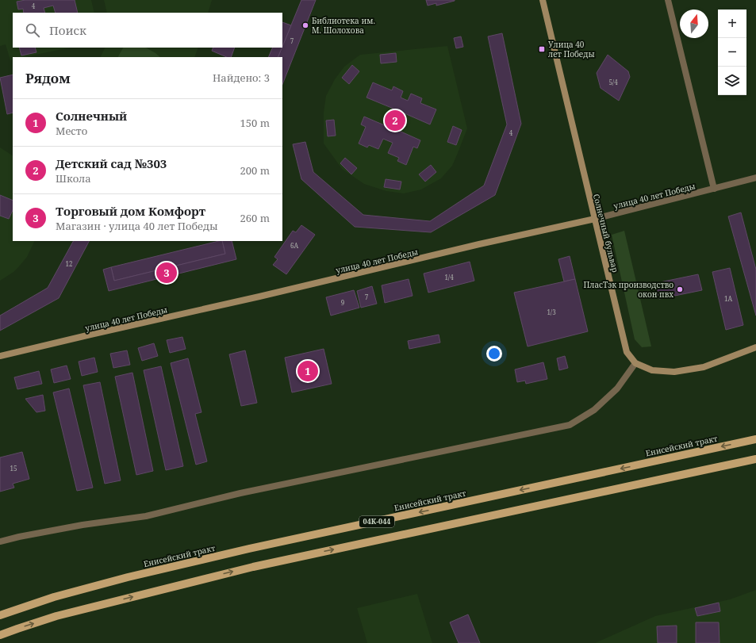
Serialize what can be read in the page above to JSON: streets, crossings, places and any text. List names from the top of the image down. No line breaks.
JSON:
{"streets":{"main road":["Енисейский тракт","04К-044"],"street":["улица 40 лет Победы","Солнечный бульвар"]},"crossings":[["улица 40 лет Победы","Солнечный бульвар"]],"places":{"other":["Библиотека им. М. Шолохова","ПласТэк производство окон пвх"],"transit":["Улица 40 лет Победы"]},"house_numbers":["4","7","5/4","4","6А","12","1/4","7","1А","9","1/3","15"],"north":"top","page":{"map_buttons":["+","−"],"search":"Поиск","heading":["Рядом","Найдено: 3"],"list":[{"mark":"1","name":"Солнечный","note":"Место","value":"150 m"},{"mark":"2","name":"Детский сад №303","note":"Школа","value":"200 m"},{"mark":"3","name":"Торговый дом Комфорт","note":"Магазин · улица 40 лет Победы","value":"260 m"}],"pins":["2","3","1"]}}
